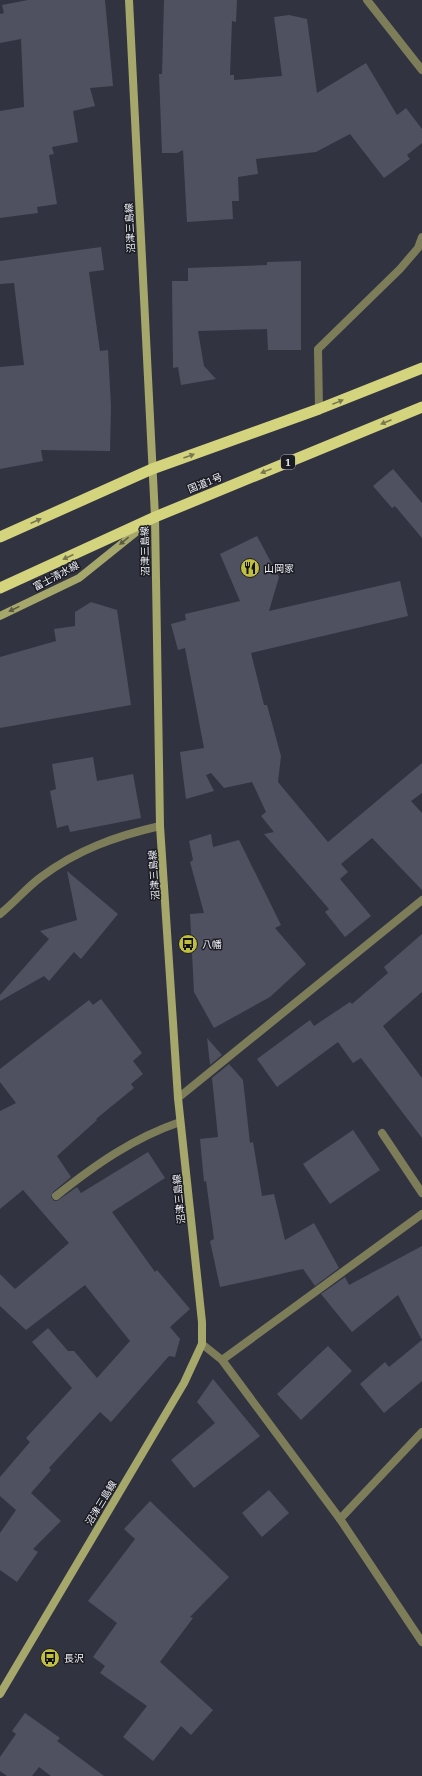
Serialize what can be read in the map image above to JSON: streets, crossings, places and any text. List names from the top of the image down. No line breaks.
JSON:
{"streets":{"highway":["1","国道1号"],"main road":["沼津三島線","富士清水線"]},"crossings":[["沼津三島線","国道1号"],["沼津三島線","富士清水線"],["国道1号","富士清水線"]],"one_way":["富士清水線"],"places":{"restaurant":["山岡家"],"bus stop":["八幡","長沢"]}}
